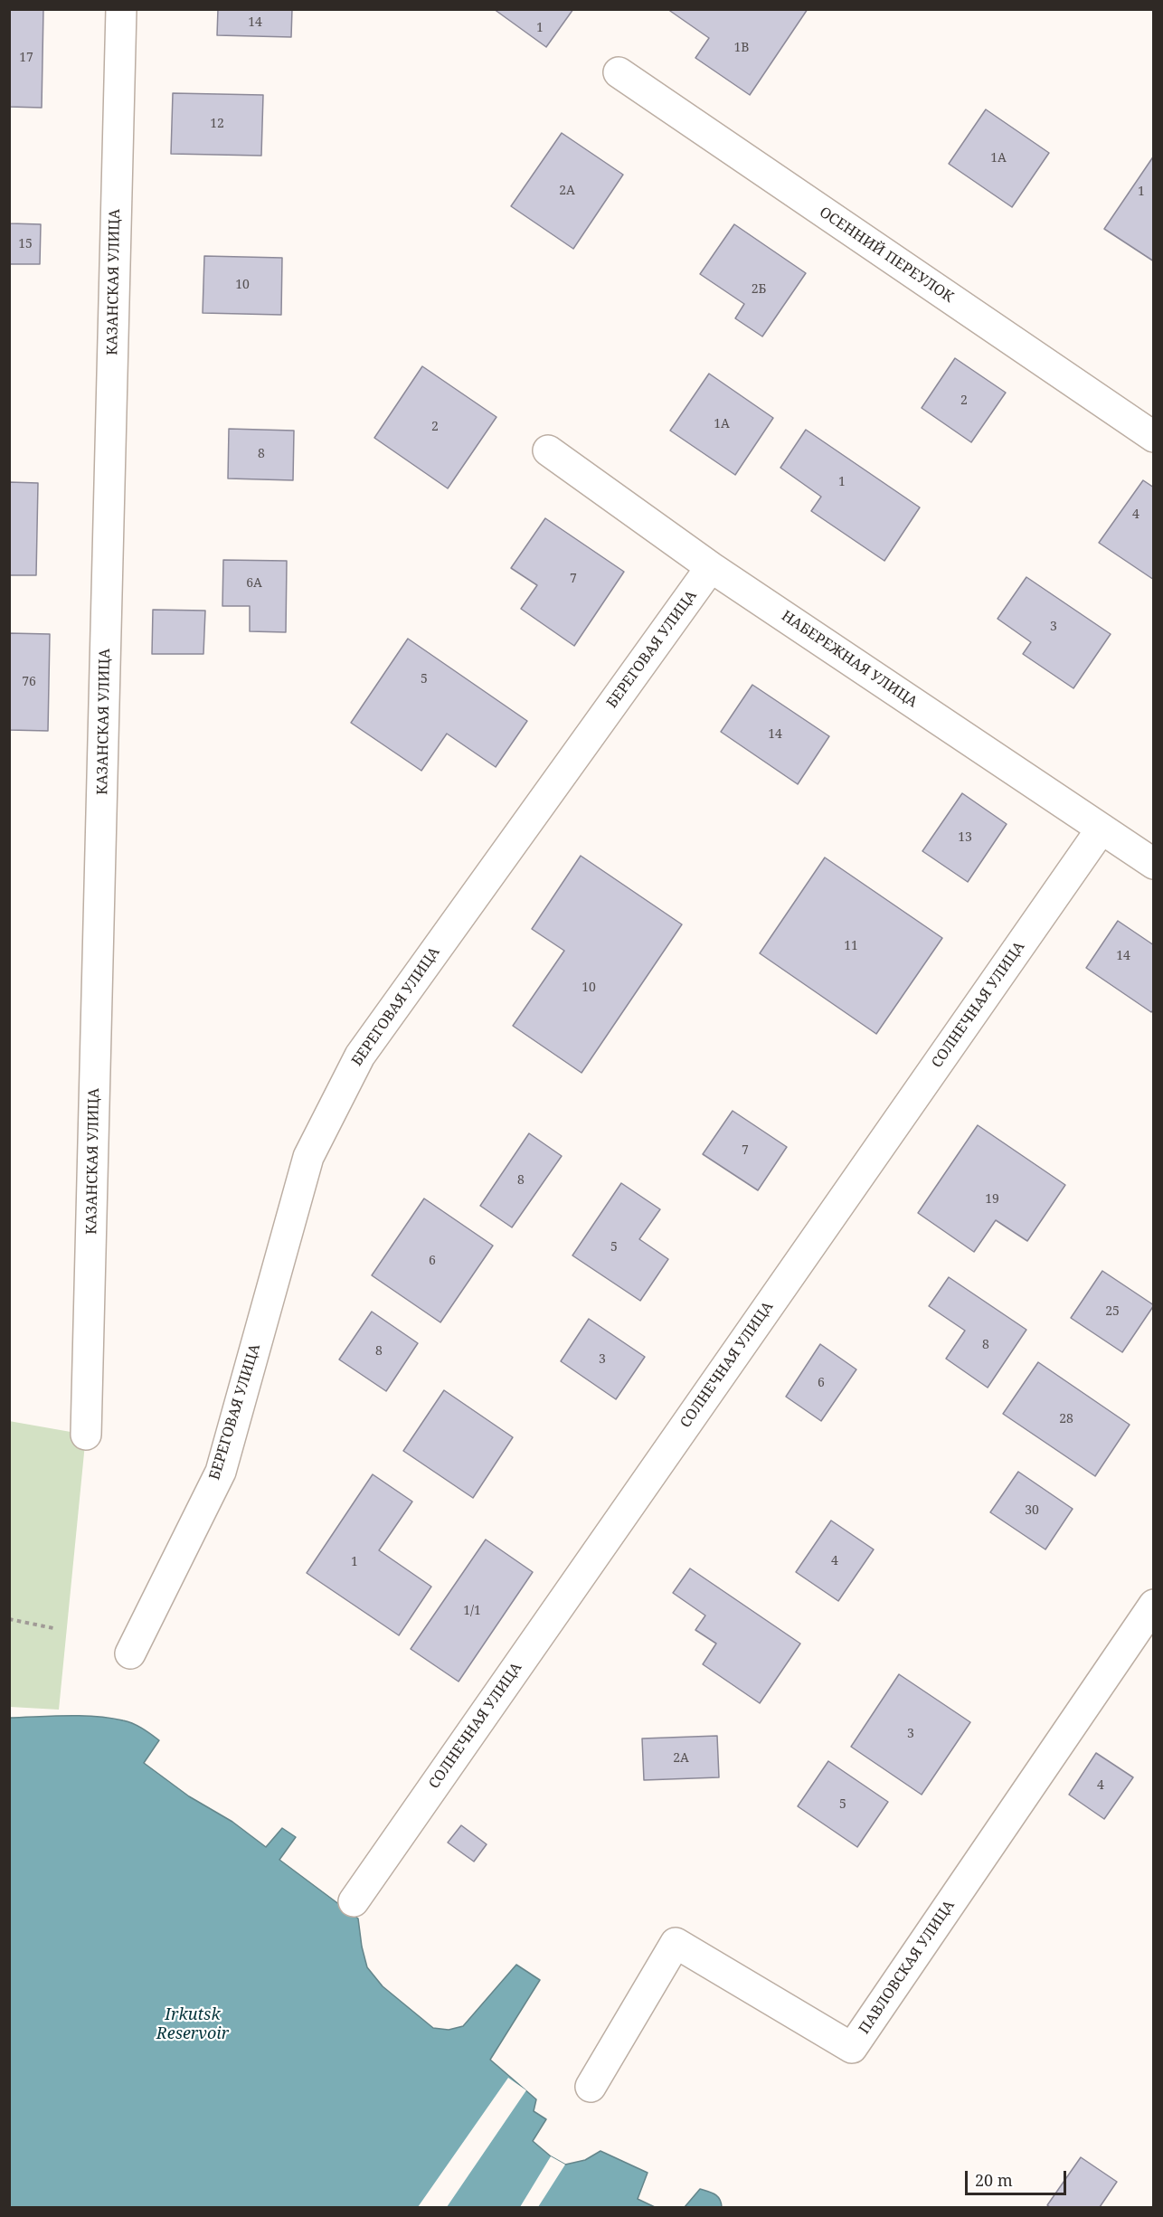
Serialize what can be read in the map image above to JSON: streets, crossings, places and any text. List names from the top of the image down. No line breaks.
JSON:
{"streets":{"street":["ОСЕННИЙ ПЕРЕУЛОК","КАЗАНСКАЯ УЛИЦА","БЕРЕГОВАЯ УЛИЦА","НАБЕРЕЖНАЯ УЛИЦА","СОЛНЕЧНАЯ УЛИЦА","ПАВЛОВСКАЯ УЛИЦА"]},"crossings":[["БЕРЕГОВАЯ УЛИЦА","НАБЕРЕЖНАЯ УЛИЦА"],["НАБЕРЕЖНАЯ УЛИЦА","СОЛНЕЧНАЯ УЛИЦА"]],"water":["Irkutsk Reservoir"],"house_numbers":["14","1","1В","17","12","1А","2А","1","15","10","2Б","2","1А","2","8","1","4","7","6А","3","5","76","14","13","11","14","10","7","8","19","5","6","25","8","8","3","6","28","30","4","1","1/1","3","2А","4","5"],"scale_bar":"20 m"}
